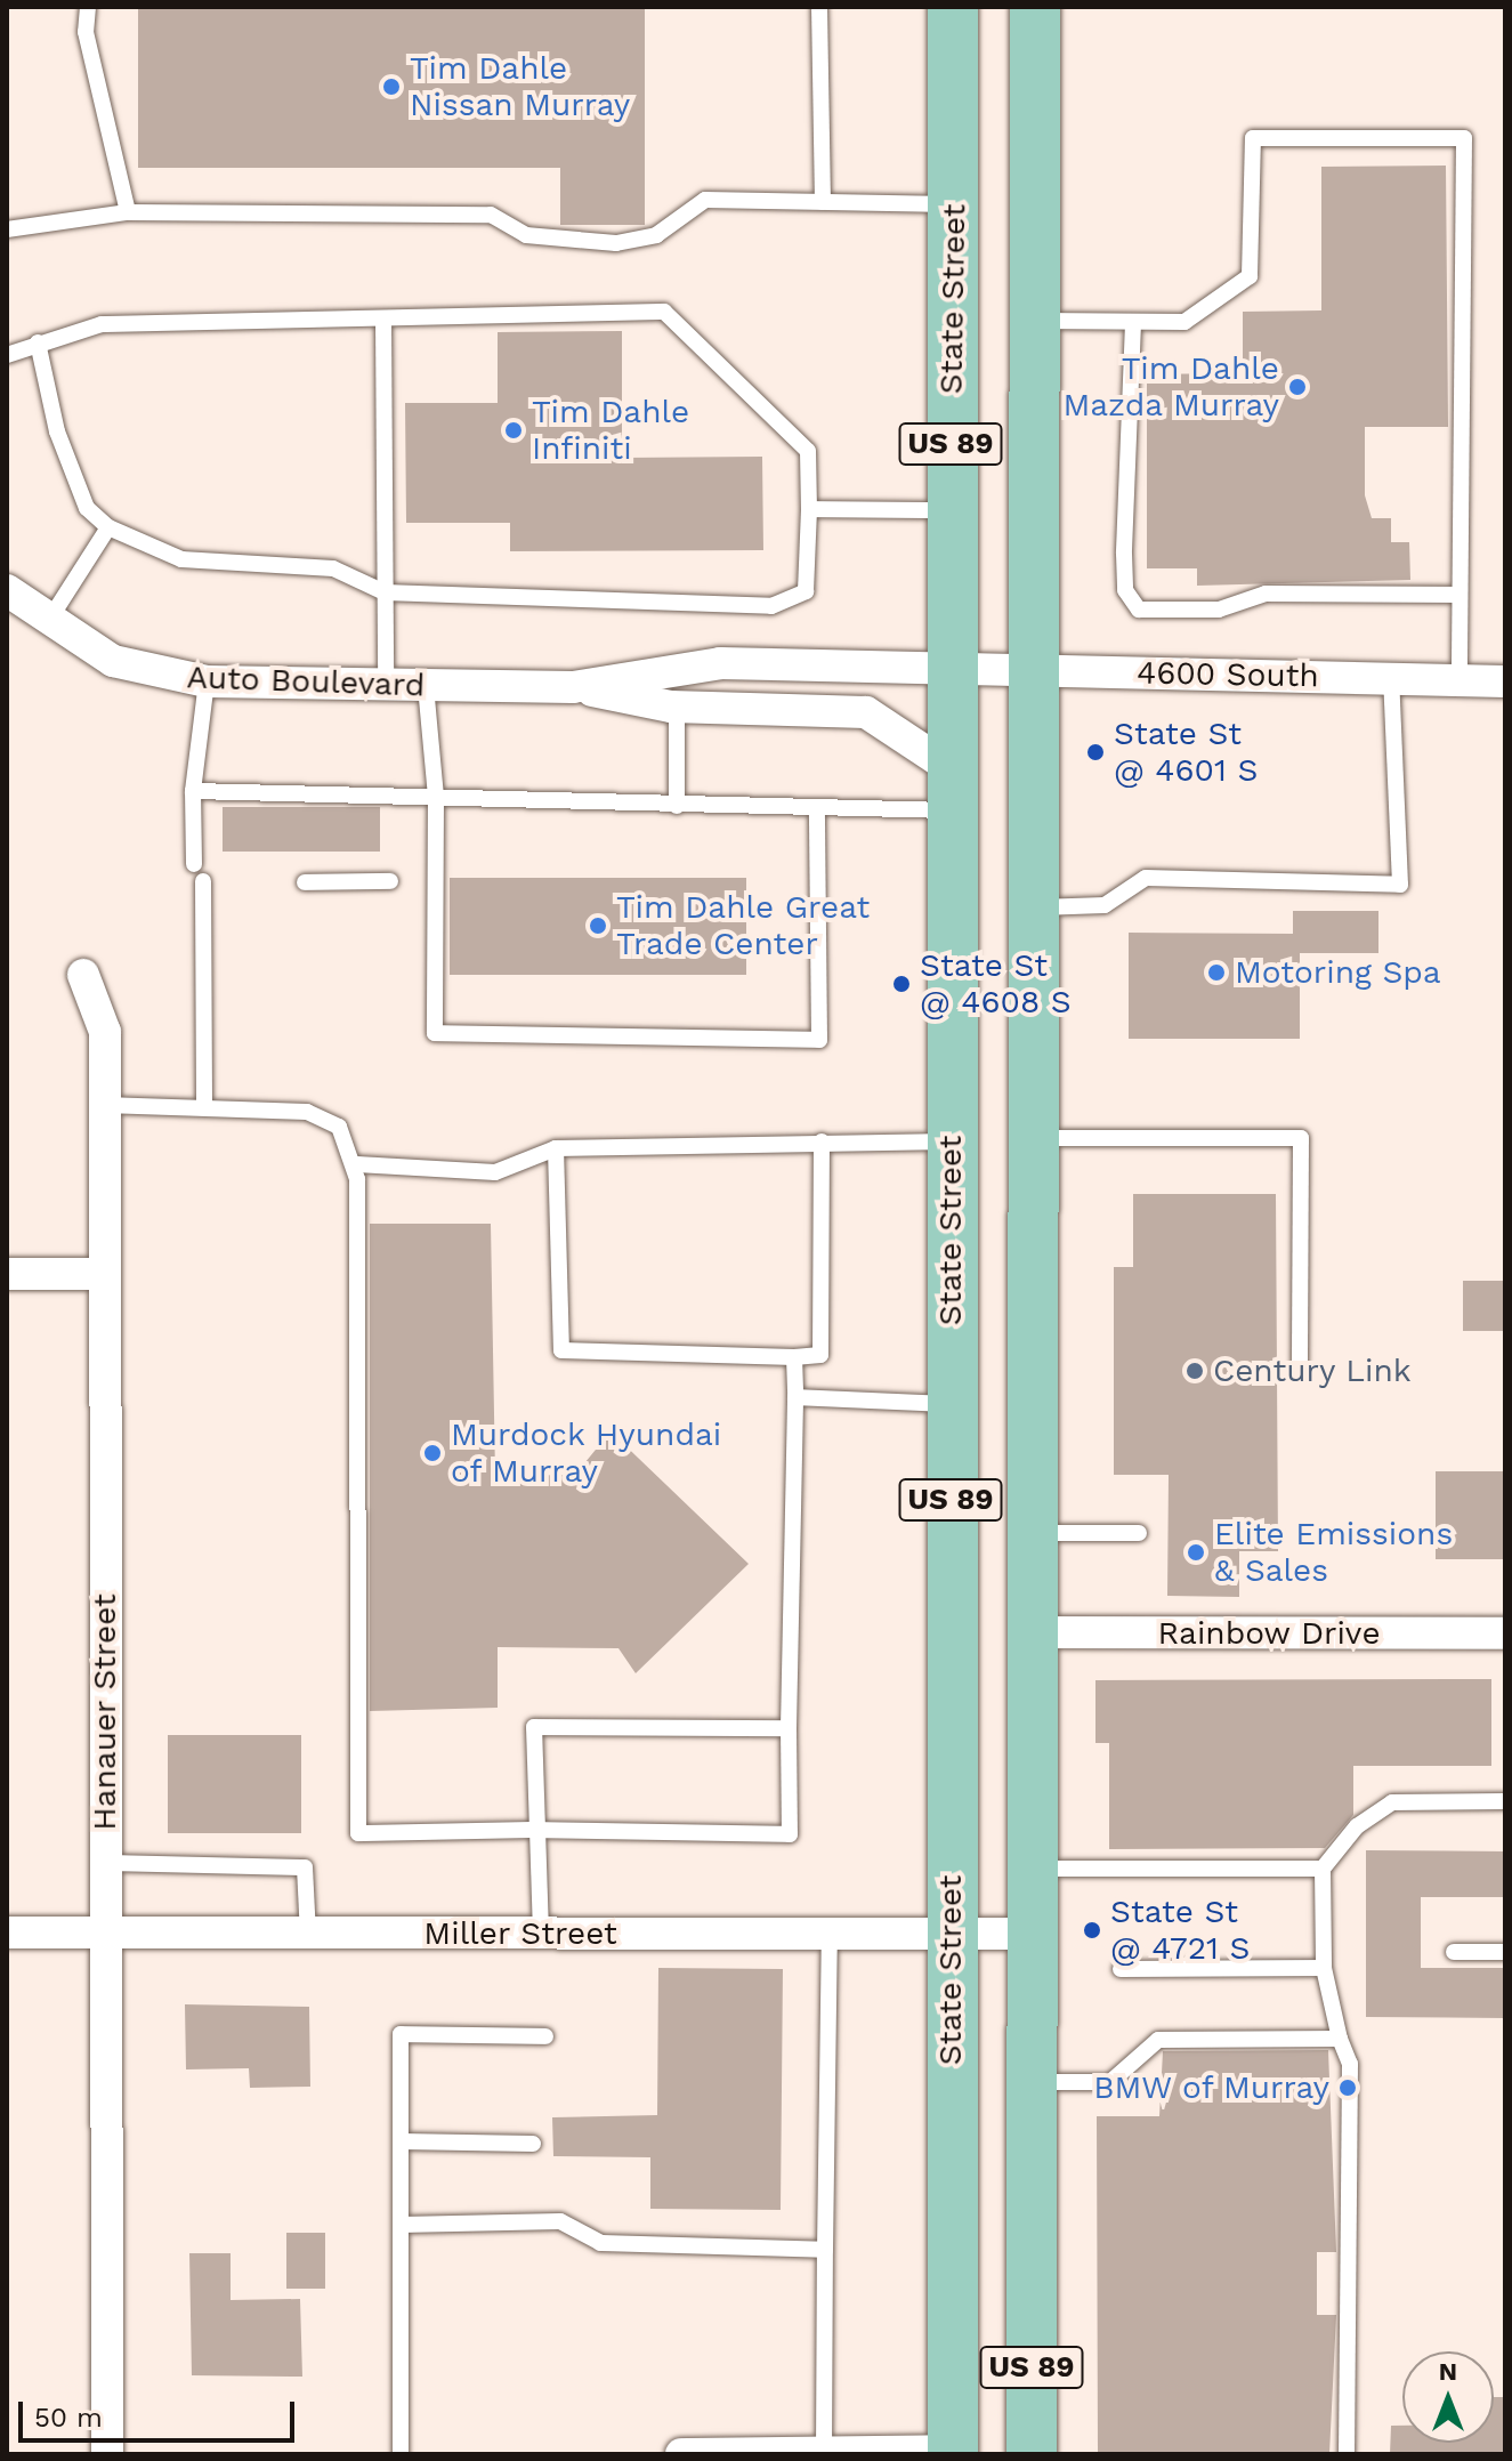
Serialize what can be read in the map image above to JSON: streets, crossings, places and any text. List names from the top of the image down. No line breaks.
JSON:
{"streets":{"main road":["State Street","US 89"],"street":["4600 South","Auto Boulevard","Rainbow Drive","Hanauer Street","Miller Street"]},"crossings":[["State Street","4600 South"],["State Street","Auto Boulevard"],["State Street","Miller Street"],["US 89","4600 South"],["US 89","Rainbow Drive"],["US 89","Miller Street"],["4600 South","Auto Boulevard"],["Hanauer Street","Miller Street"]],"places":["Tim Dahle Nissan Murray","Tim Dahle Mazda Murray","Tim Dahle Infiniti","State St @ 4601 S","Tim Dahle Great Trade Center","Motoring Spa","State St @ 4608 S","Century Link","Murdock Hyundai of Murray","Elite Emissions & Sales","State St @ 4721 S","BMW of Murray"],"scale_bar":"50 m","north":"top"}
